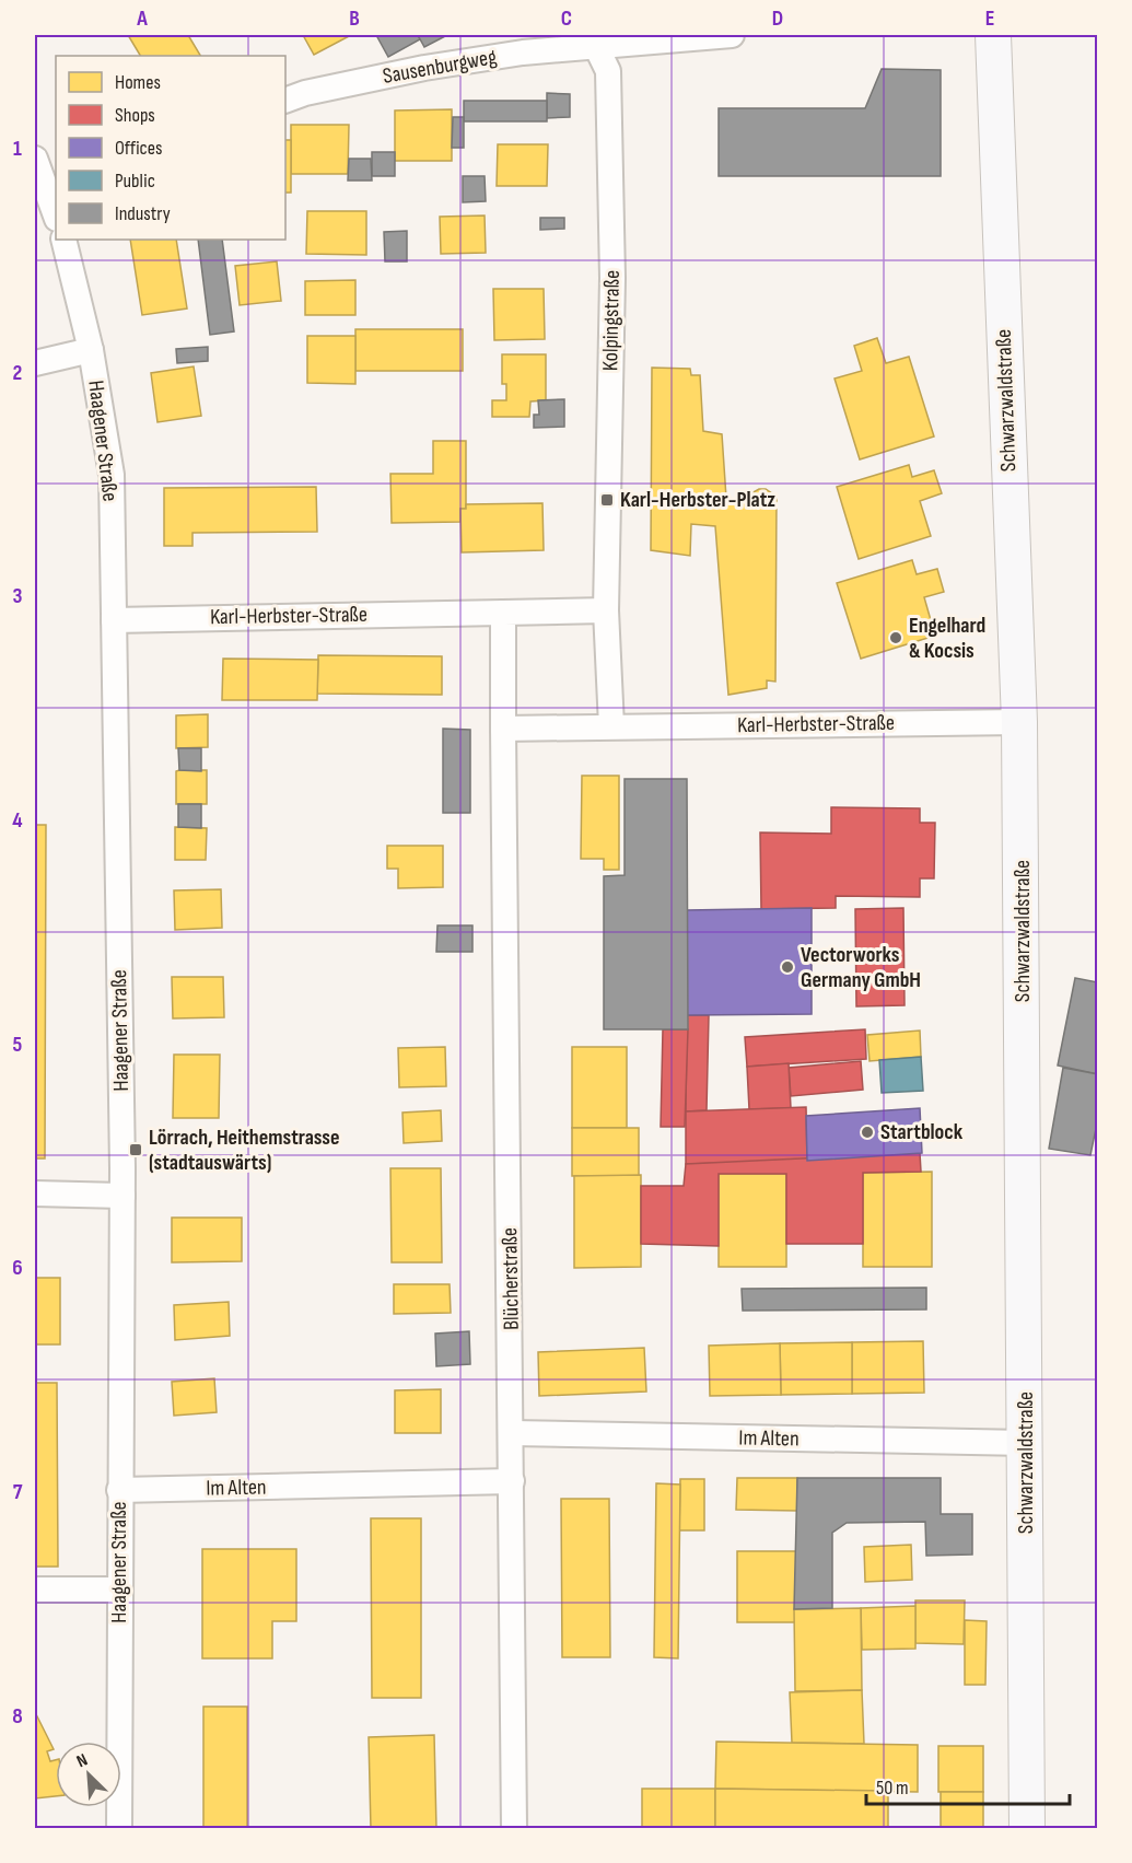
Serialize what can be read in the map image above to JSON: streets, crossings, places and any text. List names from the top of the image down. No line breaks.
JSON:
{"streets":{"main road":["Schwarzwaldstraße"],"street":["Sausenburgweg","Kolpingstraße","Haagener Straße","Karl-Herbster-Straße","Blücherstraße","Im Alten"]},"crossings":[["Sausenburgweg","Kolpingstraße"],["Schwarzwaldstraße","Karl-Herbster-Straße"],["Schwarzwaldstraße","Im Alten"],["Haagener Straße","Karl-Herbster-Straße"],["Haagener Straße","Im Alten"],["Blücherstraße","Im Alten"]],"places":{"transit":["Karl-Herbster-Platz","Lörrach, Heithemstrasse (stadtauswärts)"],"other":["Engelhard & Kocsis","Vectorworks Germany GmbH","Startblock"]},"legend":["Homes","Shops","Offices","Public","Industry"],"scale_bar":"50 m","north":"top left","grid":{"columns":["A","B","C","D","E"],"rows":["1","2","3","4","5","6","7","8"]}}
